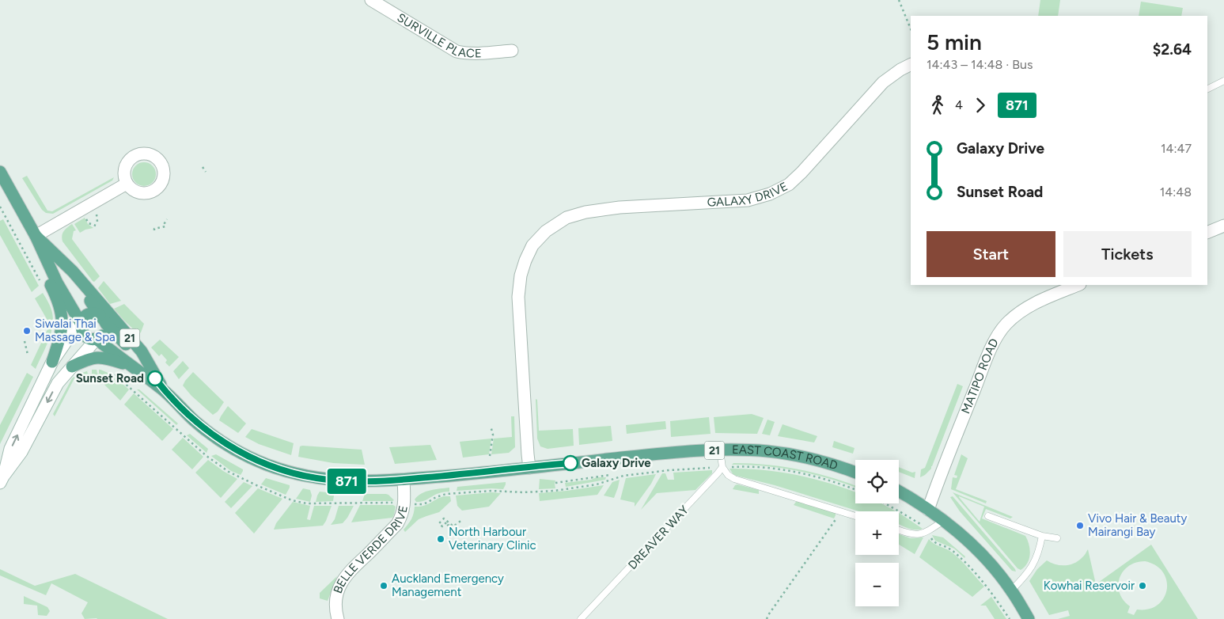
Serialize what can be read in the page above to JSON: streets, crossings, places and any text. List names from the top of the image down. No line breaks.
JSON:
{"streets":{"main road":["21","EAST COAST ROAD"],"street":["SURVILLE PLACE","GALAXY DRIVE","MATIPO ROAD","BELLE VERDE DRIVE"],"lane":["DREAVER WAY"]},"crossings":[["GALAXY DRIVE","EAST COAST ROAD"],["21","EAST COAST ROAD"],["EAST COAST ROAD","BELLE VERDE DRIVE"]],"places":["Siwalai Thai Massage & Spa","Sunset Road","Galaxy Drive","Vivo Hair & Beauty Mairangi Bay","North Harbour Veterinary Clinic","Auckland Emergency Management","Kowhai Reservoir"],"lines":["bus line 871"],"page":{"on_map":"871","heading":["5 min","14:43 – 14:48 · Bus","$2.64"],"legs":["4","871"],"list":[{"name":"Galaxy Drive","value":"14:47"},{"name":"Sunset Road","value":"14:48"}],"buttons":["Start","Tickets"],"map_buttons":["+","−"]}}
